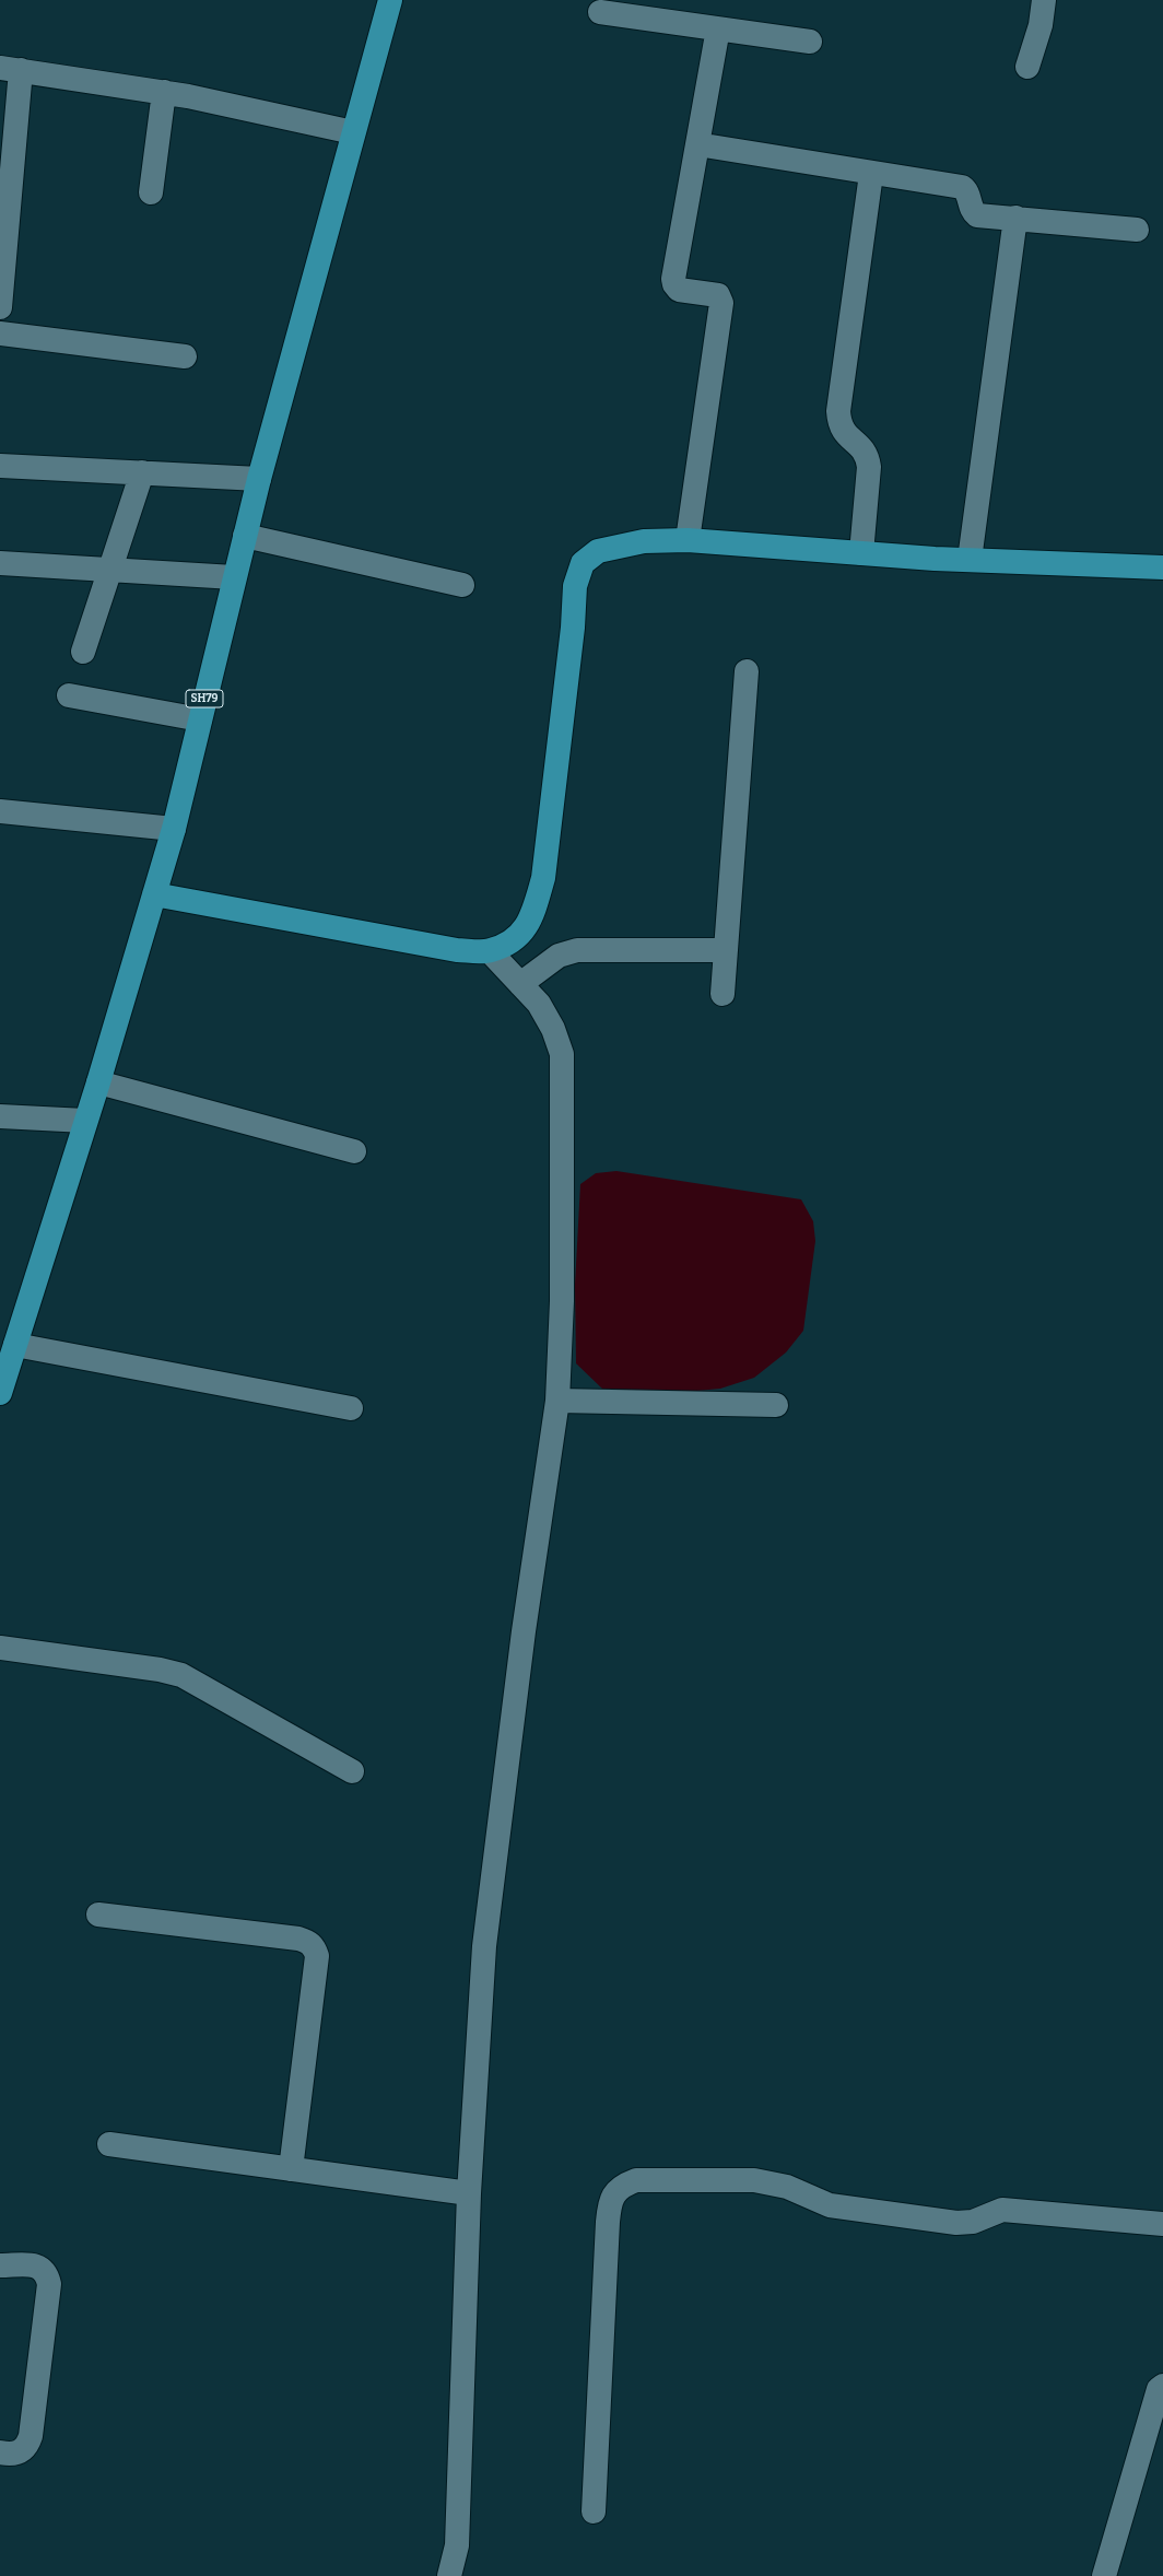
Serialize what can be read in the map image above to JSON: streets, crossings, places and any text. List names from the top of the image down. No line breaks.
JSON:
{"streets":{"main road":["SH79"]}}
